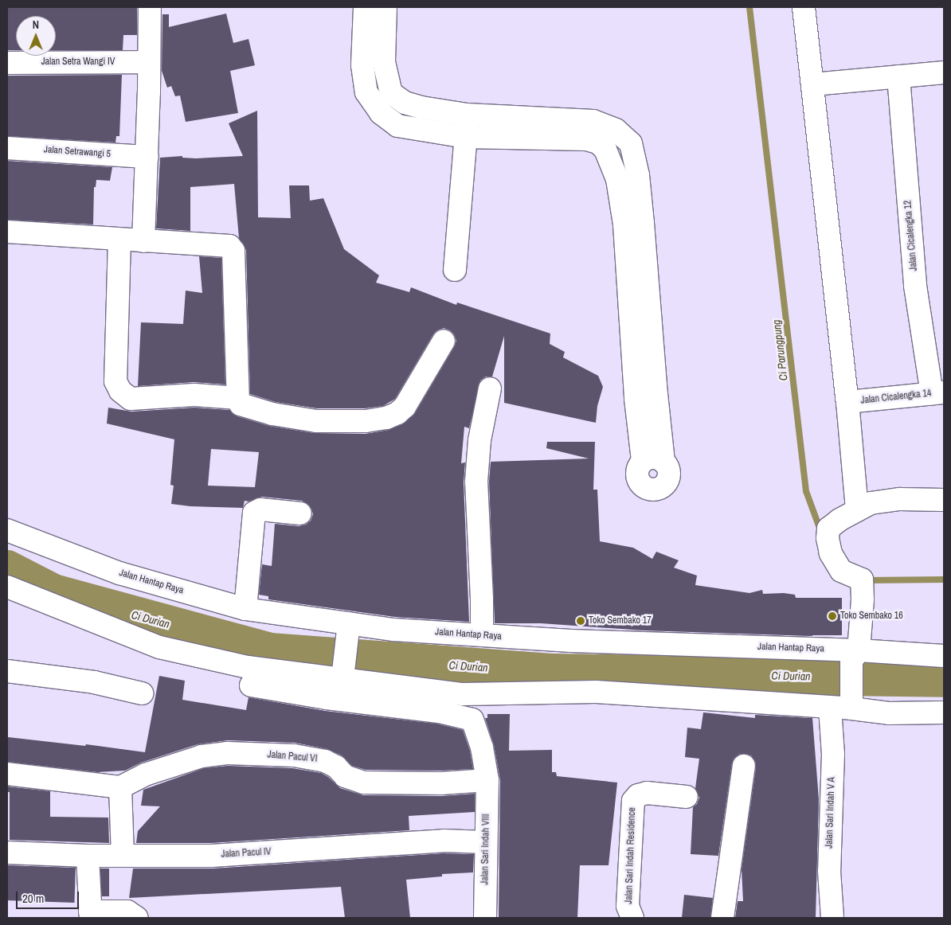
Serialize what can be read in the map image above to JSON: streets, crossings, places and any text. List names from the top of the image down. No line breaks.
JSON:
{"streets":{"street":["Jalan Setra Wangi IV","Jalan Setrawangi 5","Jalan Cicalengka 12","Jalan Cicalengka 14","Jalan Hantap Raya","Jalan Pacul VI","Jalan Sari Indah V A","Jalan Sari Indah VIII","Jalan Pacul IV","Jalan Sari Indah Residence"]},"crossings":[["Jalan Cicalengka 12","Jalan Cicalengka 14"],["Jalan Pacul VI","Jalan Sari Indah VIII"],["Jalan Sari Indah VIII","Jalan Pacul IV"]],"water":["Ci Parungpung","Ci Durian"],"places":["Toko Sembako 16","Toko Sembako 17"],"scale_bar":"20 m","north":"top"}
